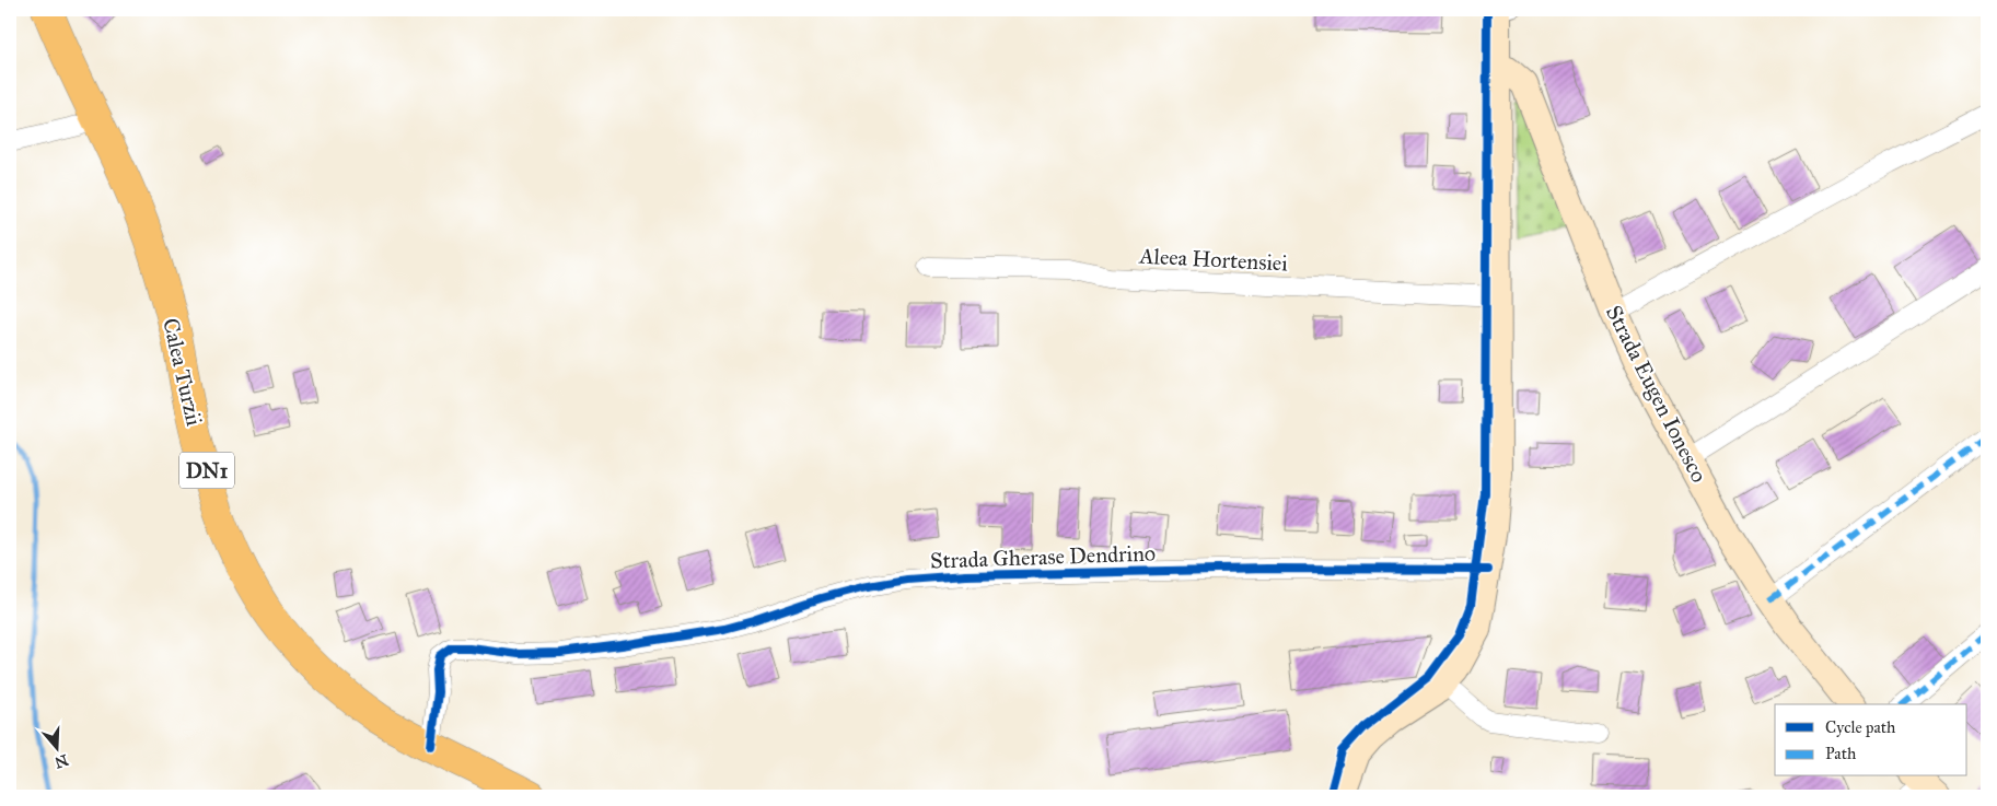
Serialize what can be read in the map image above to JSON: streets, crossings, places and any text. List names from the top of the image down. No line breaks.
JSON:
{"streets":{"main road":["Calea Turzii","Strada Eugen Ionesco","DN1"],"street":["Aleea Hortensiei","Strada Gherase Dendrino"]},"crossings":[["Calea Turzii","Strada Gherase Dendrino"]],"legend":["Cycle path","Path"],"north":"bottom"}
